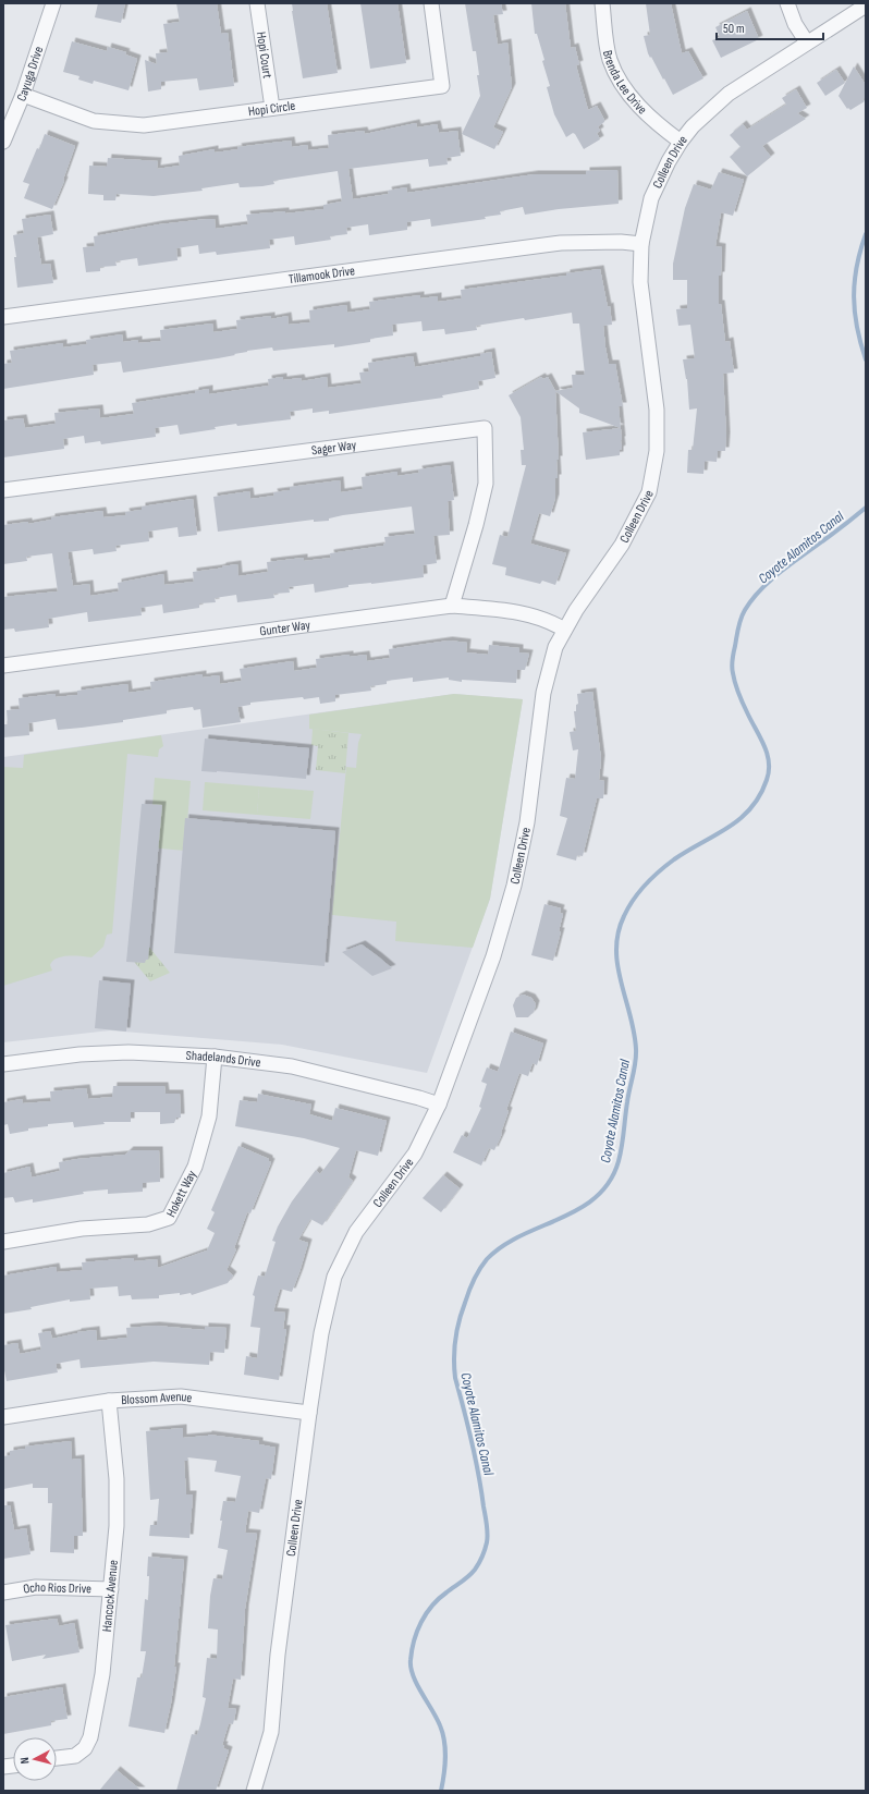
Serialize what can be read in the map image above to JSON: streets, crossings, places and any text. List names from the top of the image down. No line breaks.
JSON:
{"streets":{"street":["Hopi Court","Cayuga Drive","Brenda Lee Drive","Hopi Circle","Colleen Drive","Tillamook Drive","Sager Way","Gunter Way","Shadelands Drive","Hokett Way","Blossom Avenue","Ocho Rios Drive","Hancock Avenue"]},"crossings":[["Hopi Court","Hopi Circle"],["Cayuga Drive","Hopi Circle"],["Brenda Lee Drive","Colleen Drive"],["Colleen Drive","Tillamook Drive"],["Colleen Drive","Gunter Way"],["Colleen Drive","Shadelands Drive"],["Colleen Drive","Blossom Avenue"],["Sager Way","Gunter Way"],["Shadelands Drive","Hokett Way"],["Blossom Avenue","Hancock Avenue"],["Ocho Rios Drive","Hancock Avenue"]],"water":["Coyote Alamitos Canal"],"scale_bar":"50 m","north":"left"}
